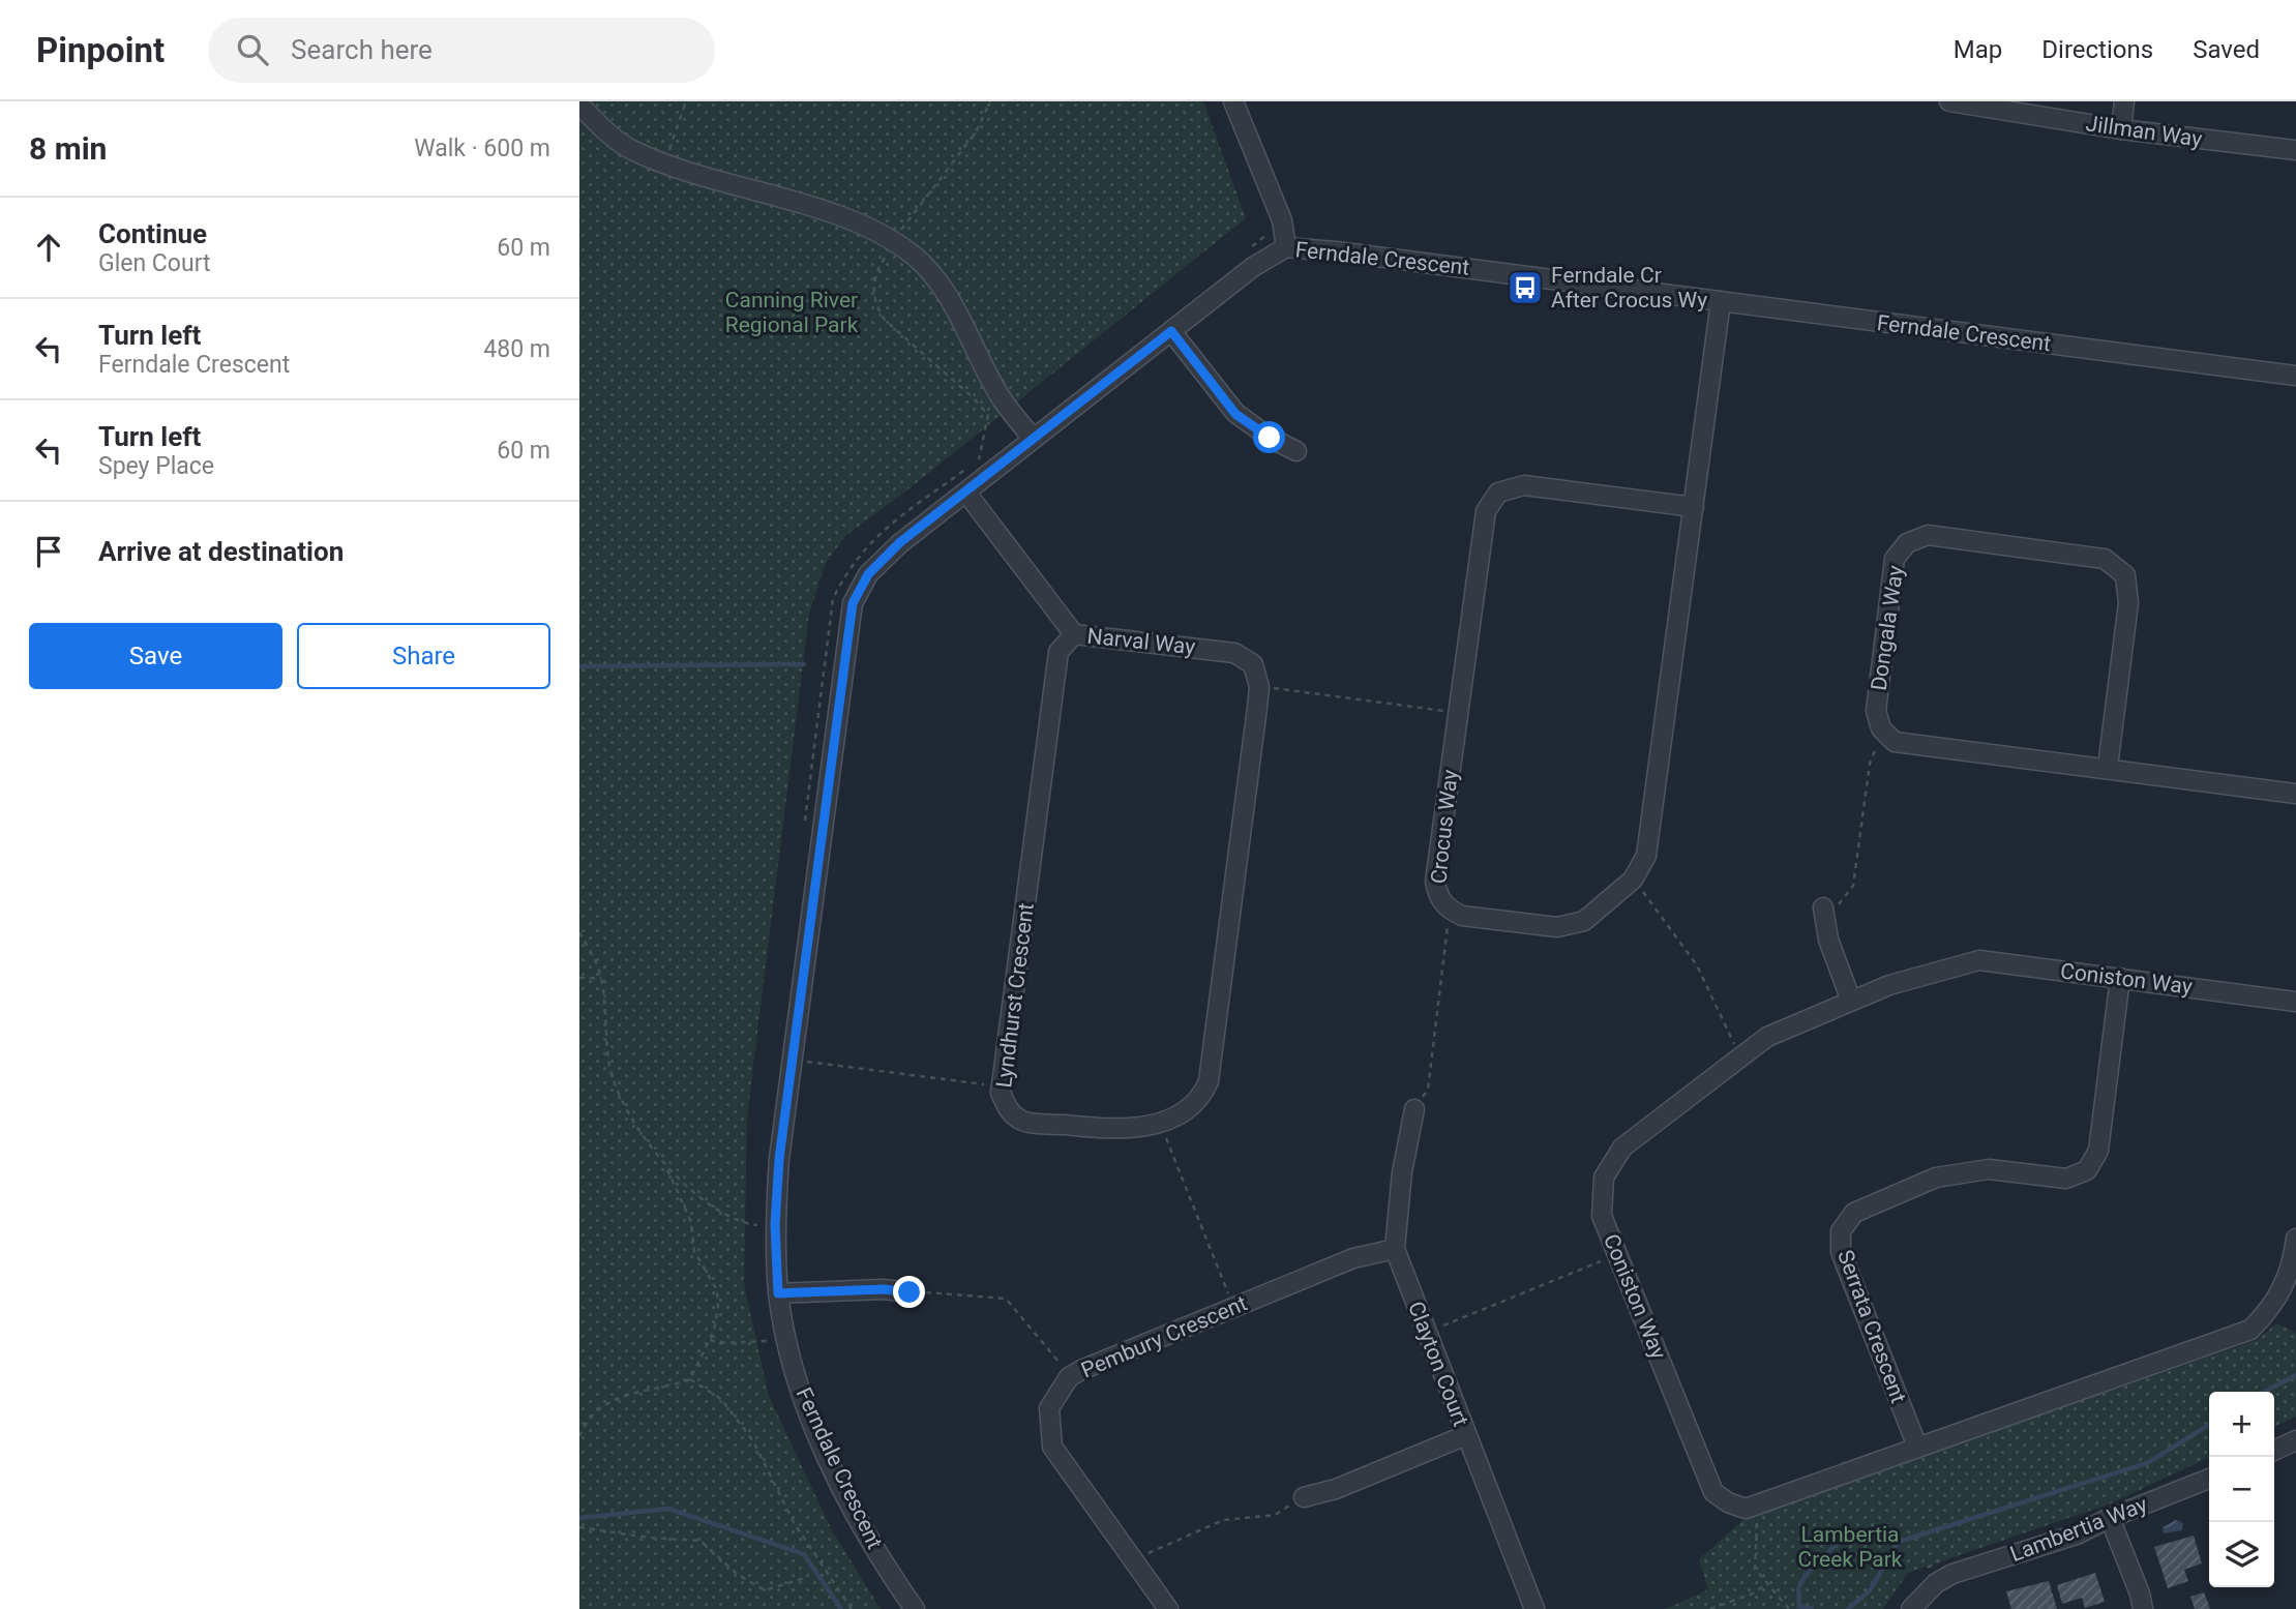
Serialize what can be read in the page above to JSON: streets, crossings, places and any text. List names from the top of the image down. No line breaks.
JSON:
{"streets":{"street":["Jillman Way","Ferndale Crescent","Dongala Way","Narval Way","Crocus Way","Coniston Way","Lyndhurst Crescent","Serrata Crescent","Pembury Crescent","Clayton Court","Lambertia Way"]},"crossings":[["Ferndale Crescent","Narval Way"],["Ferndale Crescent","Crocus Way"],["Narval Way","Lyndhurst Crescent"],["Coniston Way","Serrata Crescent"],["Pembury Crescent","Clayton Court"]],"parks":["Canning River Regional Park","Lambertia Creek Park"],"places":{"bus stop":["Ferndale Cr After Crocus Wy"]},"page":{"header":"Pinpoint","search":"Search here","nav":["Map","Directions","Saved"],"heading":["8 min","Walk · 600 m"],"list":[["Continue","Glen Court","60 m"],["Turn left","Ferndale Crescent","480 m"],["Turn left","Spey Place","60 m"],"Arrive at destination"],"buttons":["Save","Share"],"map_buttons":["+","−"]}}
